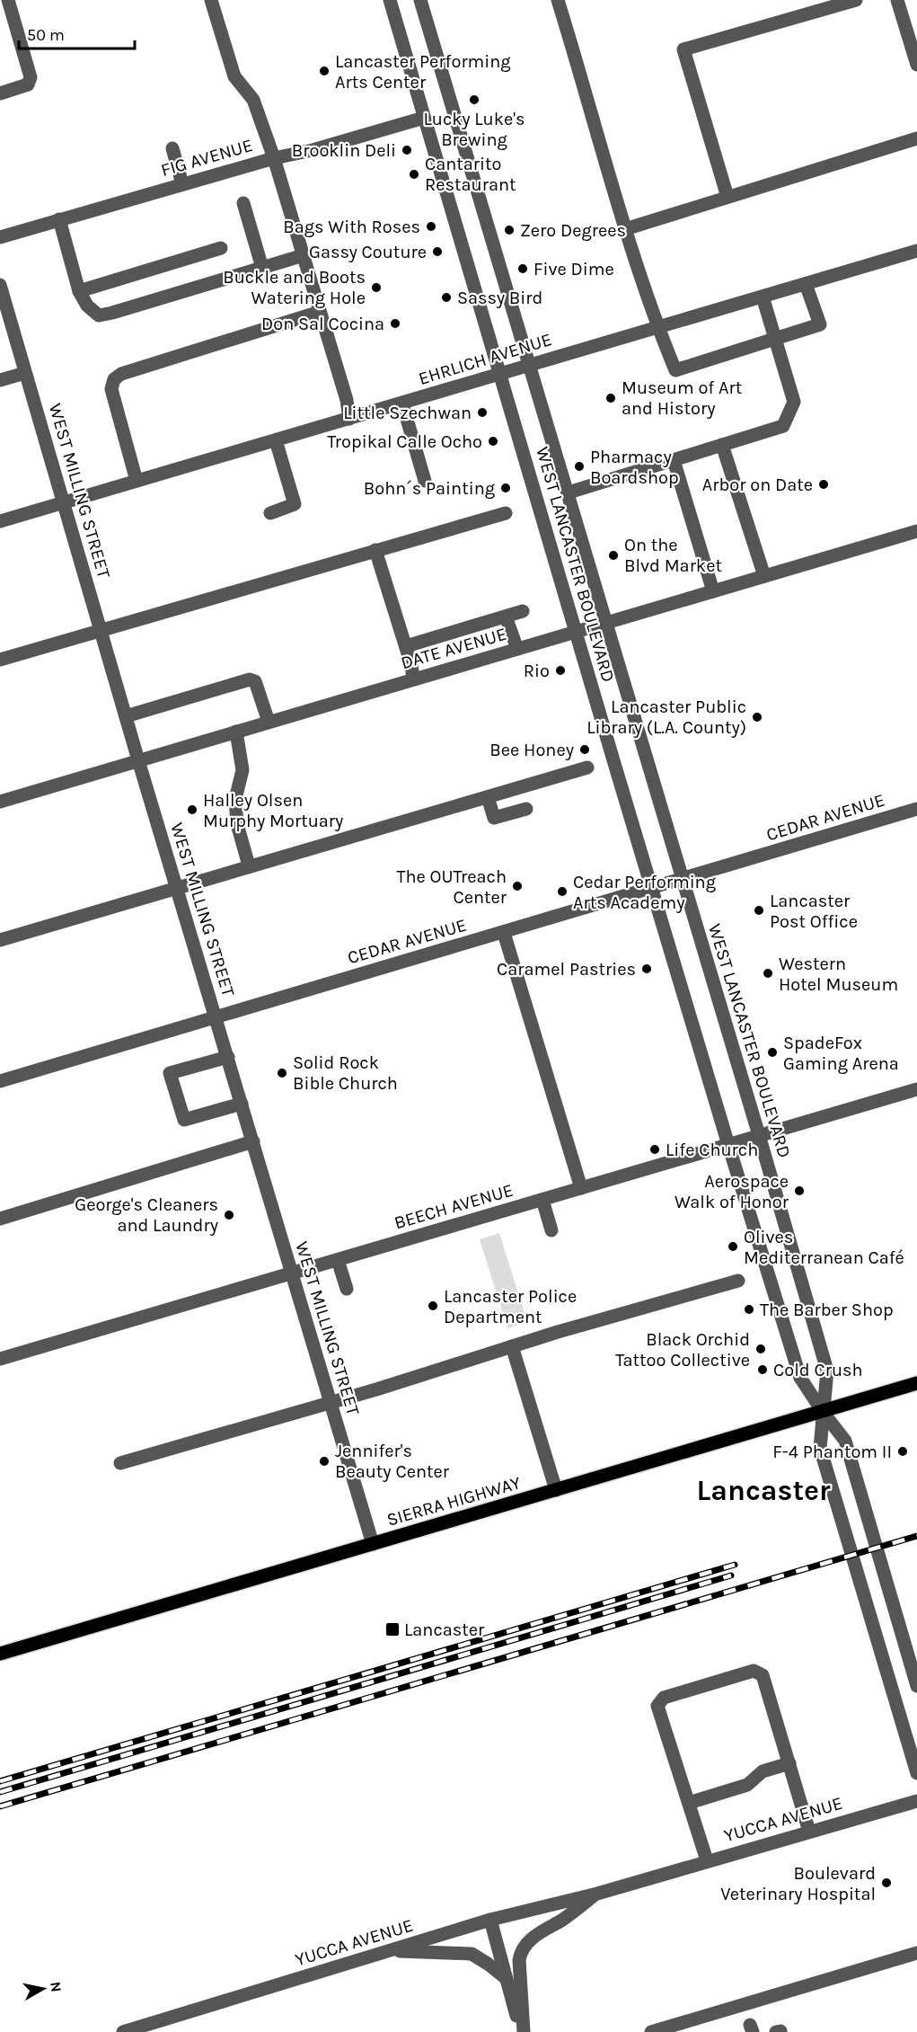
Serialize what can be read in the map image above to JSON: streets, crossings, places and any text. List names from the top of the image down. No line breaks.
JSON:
{"streets":{"main road":["SIERRA HIGHWAY"],"street":["FIG AVENUE","EHRLICH AVENUE","WEST MILLING STREET","WEST LANCASTER BOULEVARD","DATE AVENUE","CEDAR AVENUE","BEECH AVENUE","YUCCA AVENUE"]},"crossings":[["FIG AVENUE","WEST LANCASTER BOULEVARD"],["EHRLICH AVENUE","WEST MILLING STREET"],["EHRLICH AVENUE","WEST LANCASTER BOULEVARD"],["WEST MILLING STREET","DATE AVENUE"],["WEST MILLING STREET","CEDAR AVENUE"],["WEST MILLING STREET","BEECH AVENUE"],["WEST MILLING STREET","SIERRA HIGHWAY"],["WEST LANCASTER BOULEVARD","DATE AVENUE"],["WEST LANCASTER BOULEVARD","CEDAR AVENUE"],["WEST LANCASTER BOULEVARD","BEECH AVENUE"],["WEST LANCASTER BOULEVARD","SIERRA HIGHWAY"]],"districts":["Lancaster"],"places":{"other":["Lancaster Performing Arts Center","Lucky Luke's Brewing","Brooklin Deli","Cantarito Restaurant","Bags With Roses","Zero Degrees","Gassy Couture","Five Dime","Buckle and Boots Watering Hole","Sassy Bird","Don Sal Cocina","Museum of Art and History","Little Szechwan","Tropikal Calle Ocho","Pharmacy Boardshop","Arbor on Date","Bohn´s Painting","On the Blvd Market","Rio","Lancaster Public Library (L.A. County)","Bee Honey","Halley Olsen Murphy Mortuary","The OUTreach Center","Cedar Performing Arts Academy","Lancaster Post Office","Caramel Pastries","Western Hotel Museum","SpadeFox Gaming Arena","Solid Rock Bible Church","Life Church","Aerospace Walk of Honor","George's Cleaners and Laundry","Olives Mediterranean Café","Lancaster Police Department","The Barber Shop","Black Orchid Tattoo Collective","Cold Crush","F-4 Phantom II","Jennifer's Beauty Center","Boulevard Veterinary Hospital"],"transit":["Lancaster"]},"scale_bar":"50 m","north":"right"}
